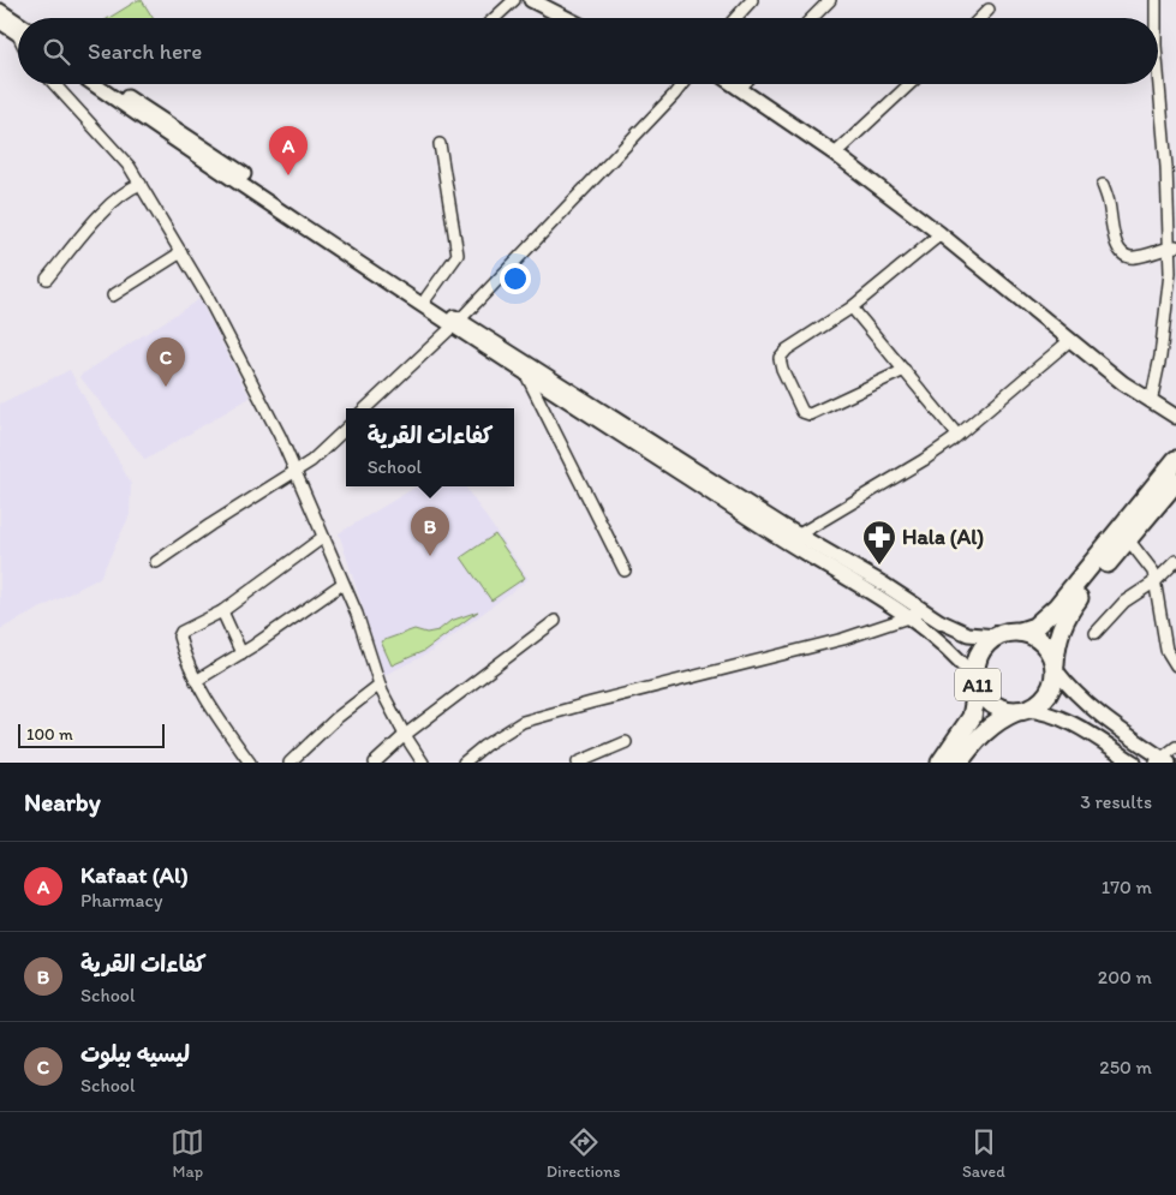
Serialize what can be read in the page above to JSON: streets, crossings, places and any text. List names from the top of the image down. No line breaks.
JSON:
{"streets":{"highway":["A11"]},"places":{"pharmacy":["Hala (Al)"]},"scale_bar":"100 m","page":{"search":"Search here","pins":["A","C","B"],"popup":["كفاءات القرية","School"],"scale":"100 m","heading":["Nearby","3 results"],"list":[{"mark":"A","name":"Kafaat (Al)","note":"Pharmacy","value":"170 m"},{"mark":"B","name":"كفاءات القرية","note":"School","value":"200 m"},{"mark":"C","name":"ليسيه بيلوت","note":"School","value":"250 m"}],"nav":["Map","Directions","Saved"]}}
